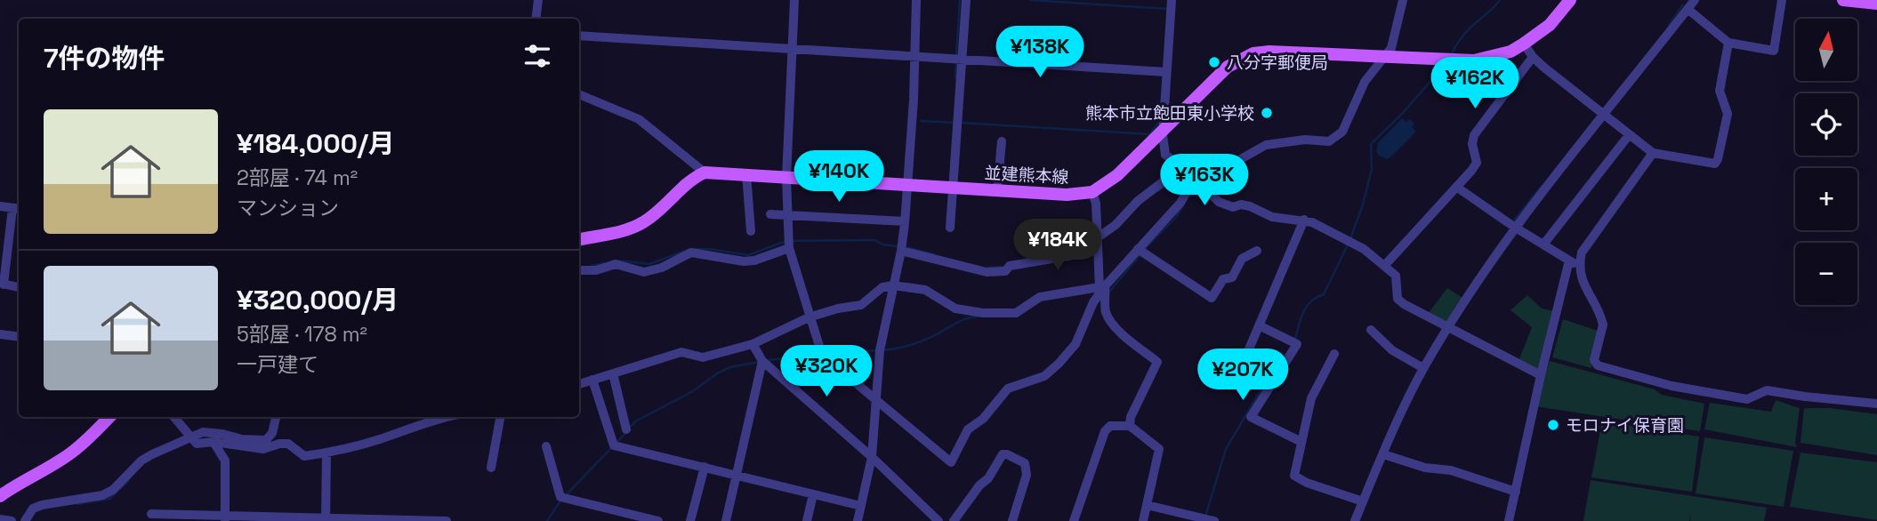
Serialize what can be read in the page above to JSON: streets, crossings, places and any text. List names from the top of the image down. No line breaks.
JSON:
{"streets":{"main road":["並建熊本線"]},"places":["八分字郵便局","熊本市立飽田東小学校","モロナイ保育園"],"north":"top","page":{"map_buttons":["+","−"],"heading":"7件の物件","price":["¥138K","¥162K","¥140K","¥163K","¥184K","¥320K","¥207K"],"list":[{"name":"¥184,000/月","note":"2部屋 · 74 m² · マンション"},{"name":"¥320,000/月","note":"5部屋 · 178 m² · 一戸建て"}]}}
